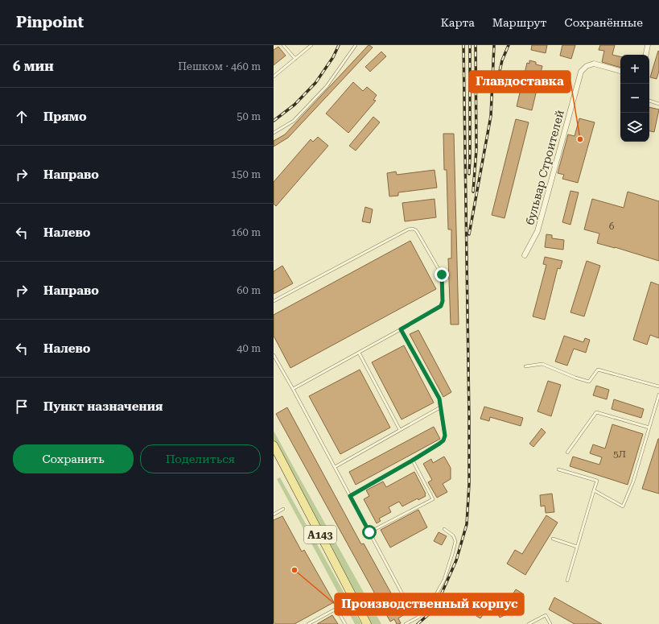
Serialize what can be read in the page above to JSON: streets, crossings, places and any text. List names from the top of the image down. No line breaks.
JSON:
{"streets":{"main road":["А143"],"street":["бульвар Строителей"]},"places":["Главдоставка","Производственный корпус"],"house_numbers":["6","5Л"],"page":{"header":"Pinpoint","nav":["Карта","Маршрут","Сохранённые"],"heading":["6 мин","Пешком · 460 m"],"map_buttons":["+","−"],"list":[["Прямо","50 m"],["Направо","150 m"],["Налево","160 m"],["Направо","60 m"],["Налево","40 m"],"Пункт назначения"],"buttons":["Сохранить","Поделиться"]}}
